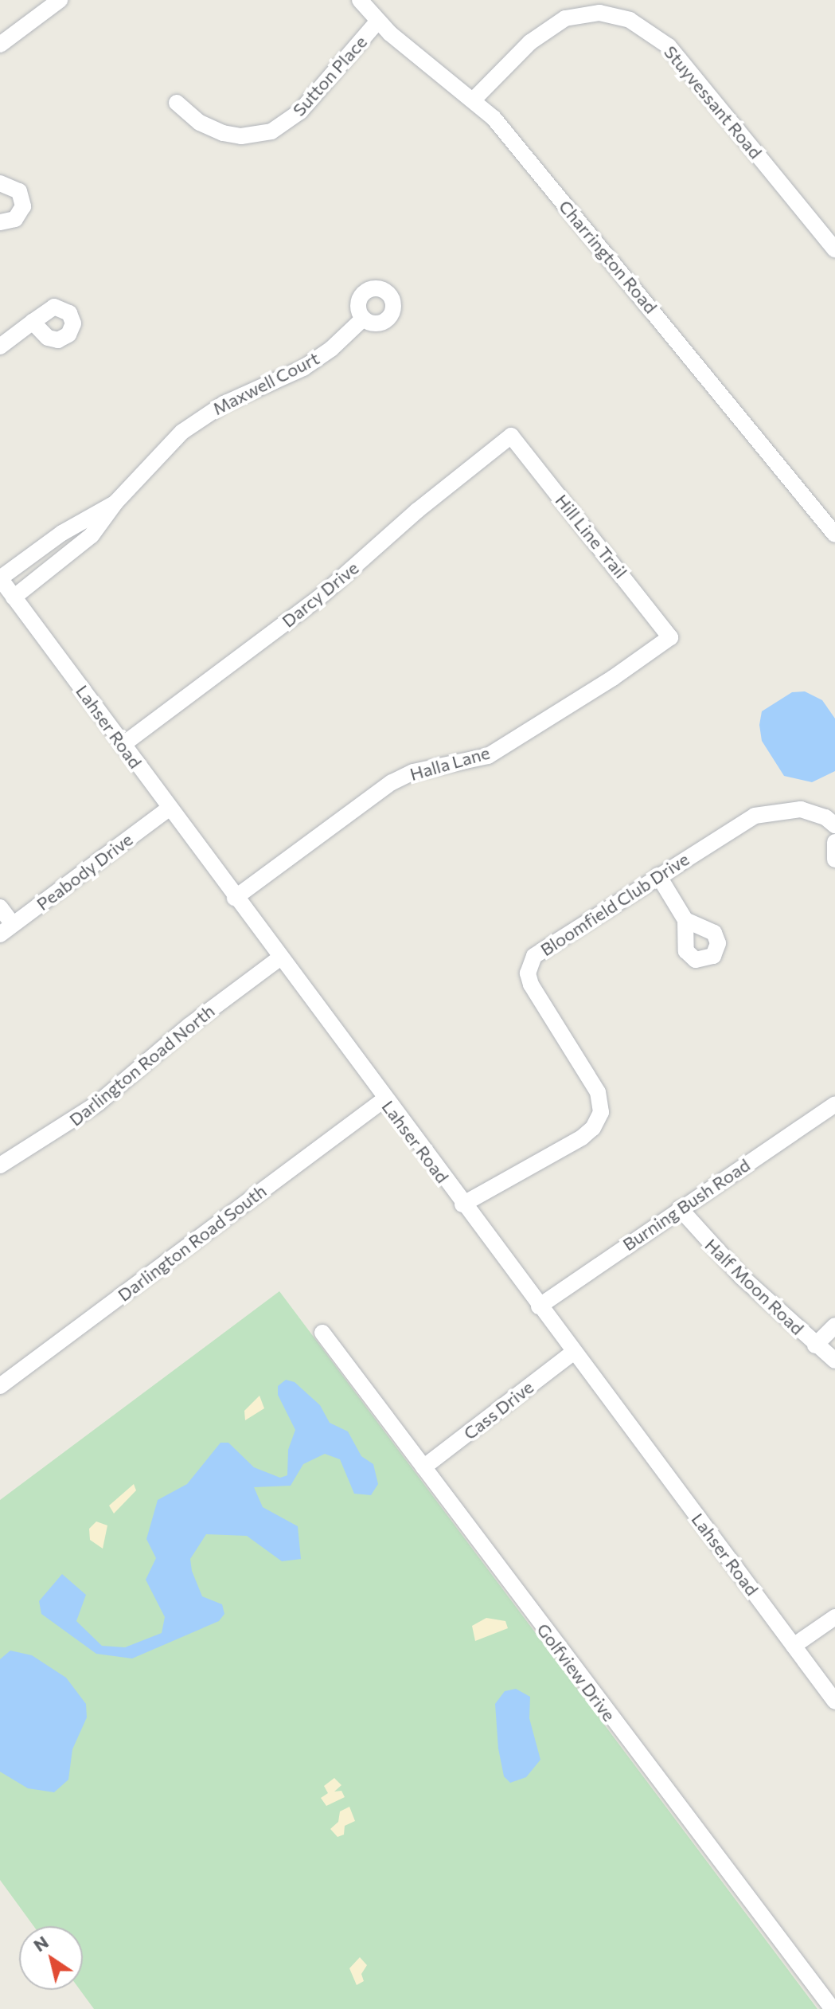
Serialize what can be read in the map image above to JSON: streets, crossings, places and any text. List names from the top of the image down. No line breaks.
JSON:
{"streets":{"street":["Sutton Place","Stuyvessant Road","Charrington Road","Maxwell Court","Hill Line Trail","Darcy Drive","Lahser Road","Halla Lane","Peabody Drive","Bloomfield Club Drive","Darlington Road North","Burning Bush Road","Darlington Road South","Half Moon Road","Cass Drive","Golfview Drive"]},"crossings":[["Sutton Place","Charrington Road"],["Stuyvessant Road","Charrington Road"],["Maxwell Court","Lahser Road"],["Hill Line Trail","Darcy Drive"],["Hill Line Trail","Halla Lane"],["Darcy Drive","Lahser Road"],["Lahser Road","Halla Lane"],["Lahser Road","Peabody Drive"],["Lahser Road","Bloomfield Club Drive"],["Lahser Road","Darlington Road North"],["Lahser Road","Burning Bush Road"],["Lahser Road","Darlington Road South"],["Lahser Road","Cass Drive"],["Burning Bush Road","Half Moon Road"],["Cass Drive","Golfview Drive"]],"north":"top left"}
